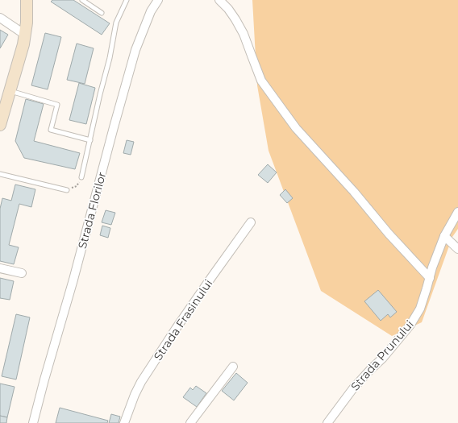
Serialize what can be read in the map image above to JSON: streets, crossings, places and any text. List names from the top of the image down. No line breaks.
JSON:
{"streets":{"street":["Strada Florilor","Strada Frasinului","Strada Prunului"]}}
